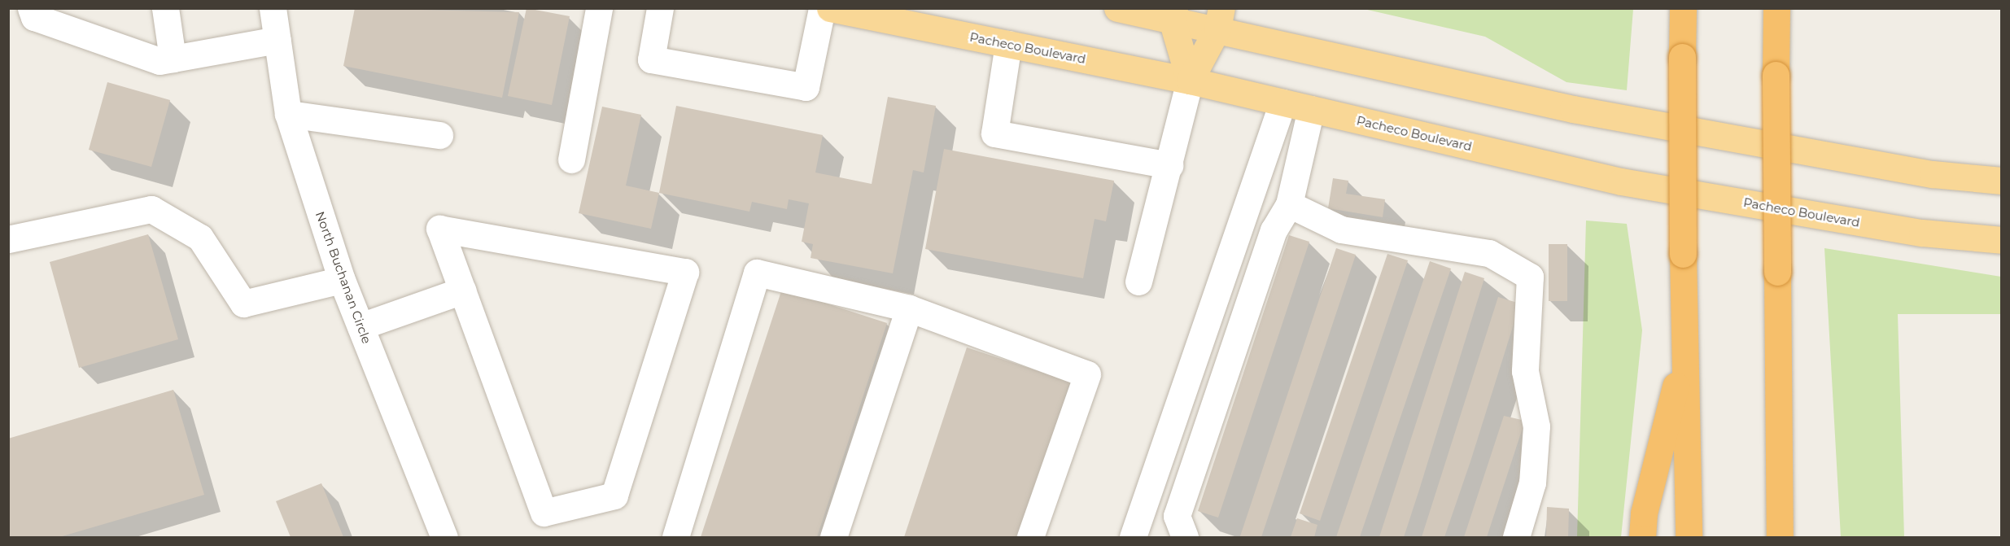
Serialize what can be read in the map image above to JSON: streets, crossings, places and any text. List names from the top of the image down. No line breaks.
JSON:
{"streets":{"main road":["Pacheco Boulevard"],"street":["North Buchanan Circle"]}}
